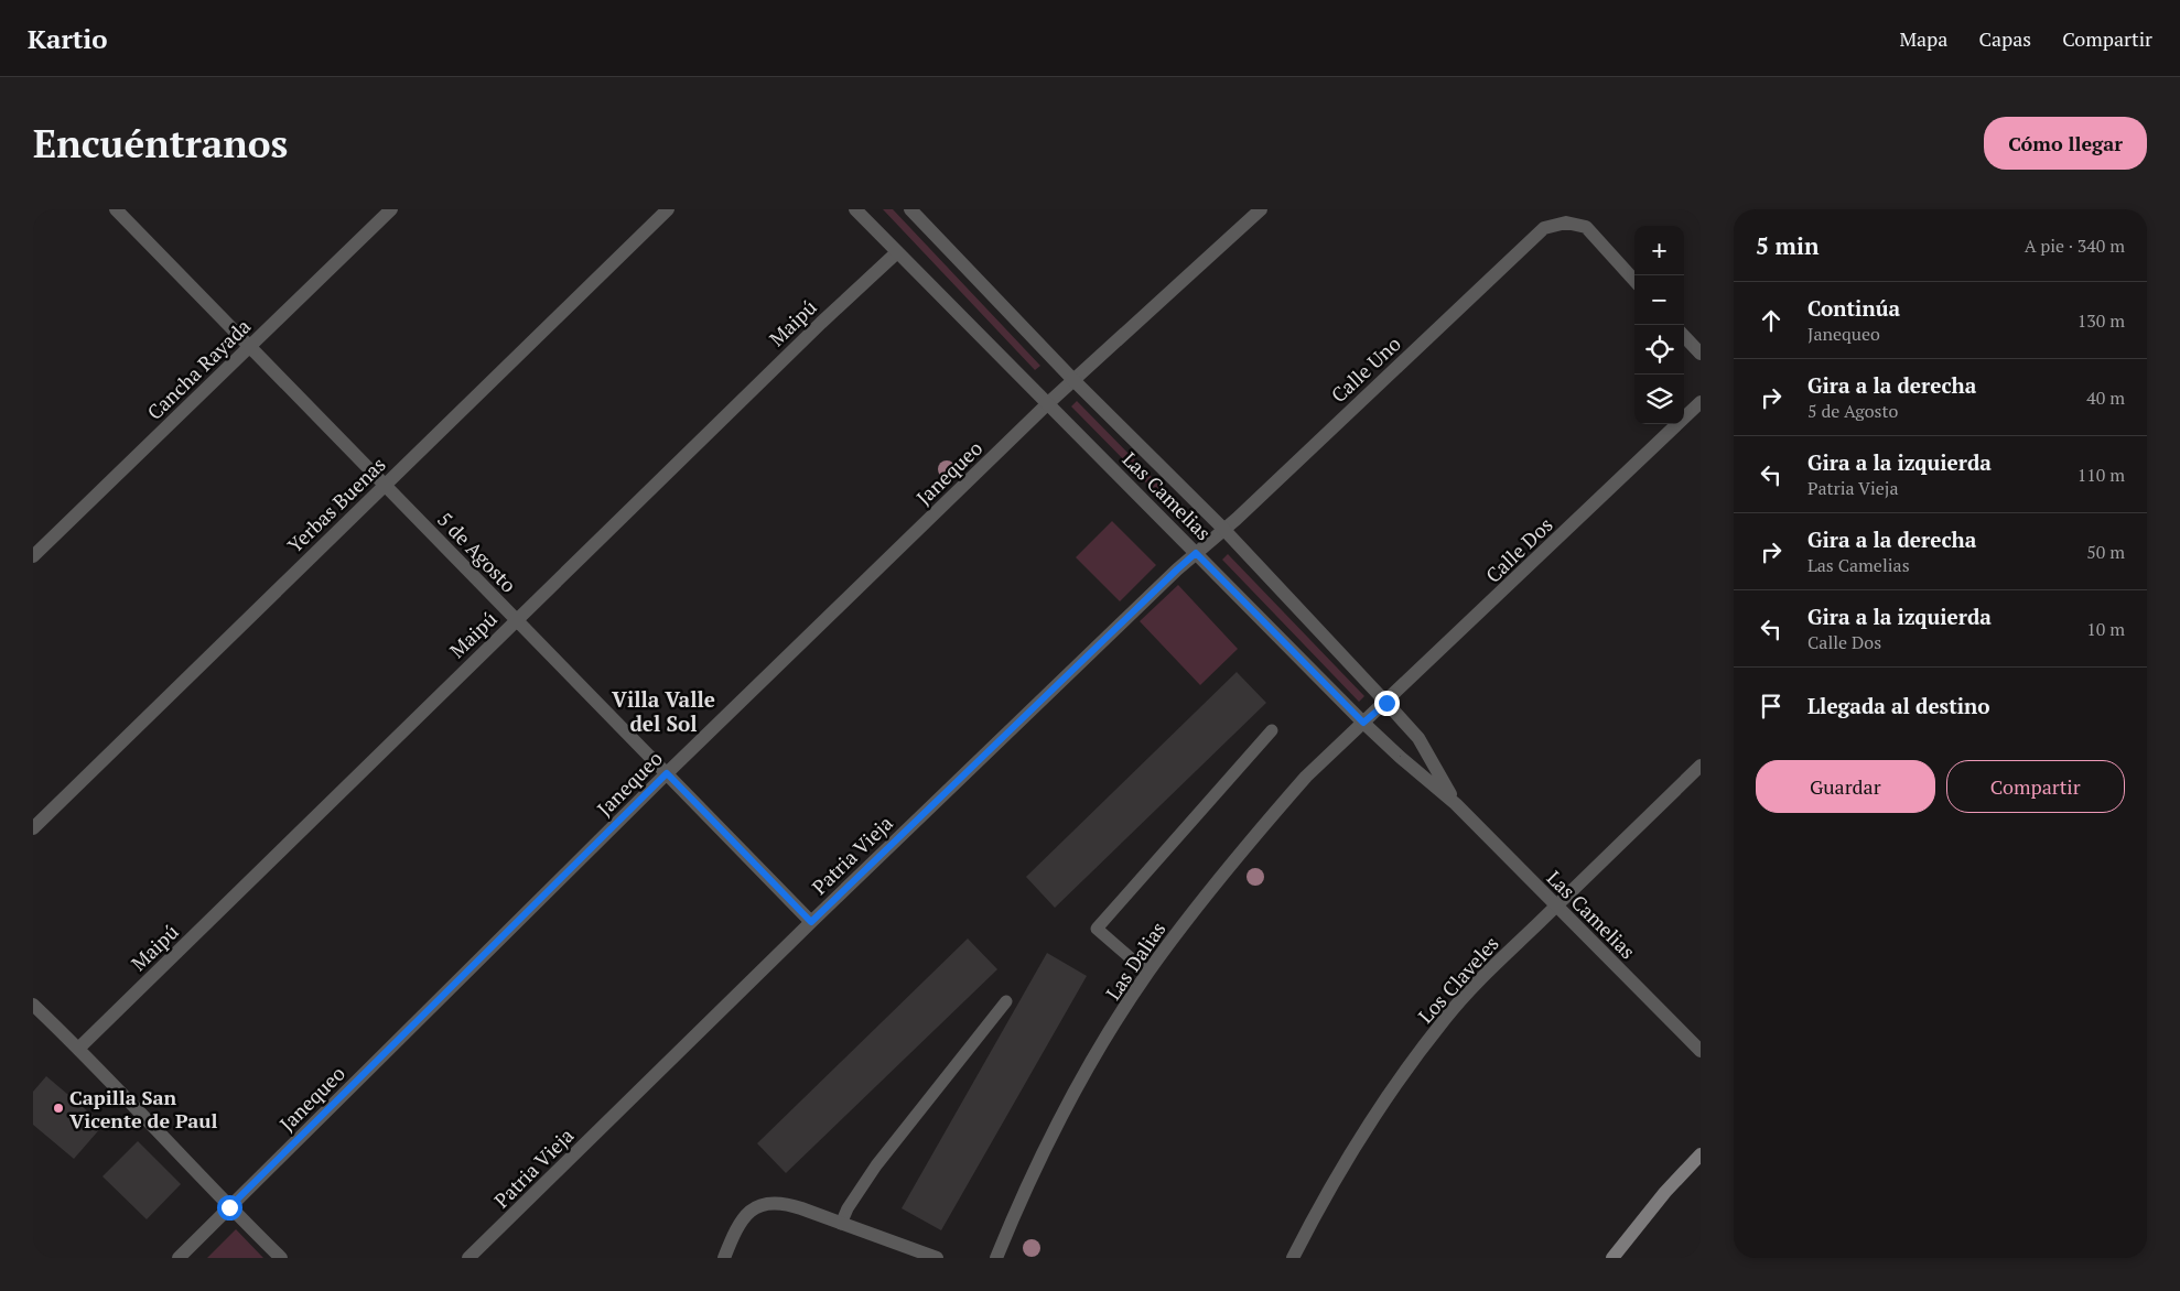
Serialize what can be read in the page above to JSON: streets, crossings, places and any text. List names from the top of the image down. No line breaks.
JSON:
{"streets":{"street":["Maipú","Cancha Rayada","Calle Uno","Janequeo","Las Camelias","Yerbas Buenas","Calle Dos","5 de Agosto","Patria Vieja","Las Dalias","Los Claveles"]},"crossings":[["Maipú","Las Camelias"],["Maipú","5 de Agosto"],["Cancha Rayada","5 de Agosto"],["Calle Uno","Las Camelias"],["Calle Uno","Patria Vieja"],["Janequeo","Las Camelias"],["Janequeo","5 de Agosto"],["Las Camelias","Calle Dos"],["Las Camelias","Patria Vieja"],["Las Camelias","Las Dalias"],["Las Camelias","Los Claveles"],["Yerbas Buenas","5 de Agosto"],["Calle Dos","Las Dalias"],["5 de Agosto","Patria Vieja"]],"districts":["Villa Valle del Sol"],"places":["Capilla San Vicente de Paul"],"page":{"header":"Kartio","nav":["Mapa","Capas","Compartir"],"buttons":["Cómo llegar",["Guardar","Compartir"]],"title":"Encuéntranos","heading":["5 min","A pie · 340 m"],"map_buttons":["+","−"],"list":[["Continúa","Janequeo","130 m"],["Gira a la derecha","5 de Agosto","40 m"],["Gira a la izquierda","Patria Vieja","110 m"],["Gira a la derecha","Las Camelias","50 m"],["Gira a la izquierda","Calle Dos","10 m"],"Llegada al destino"]}}
